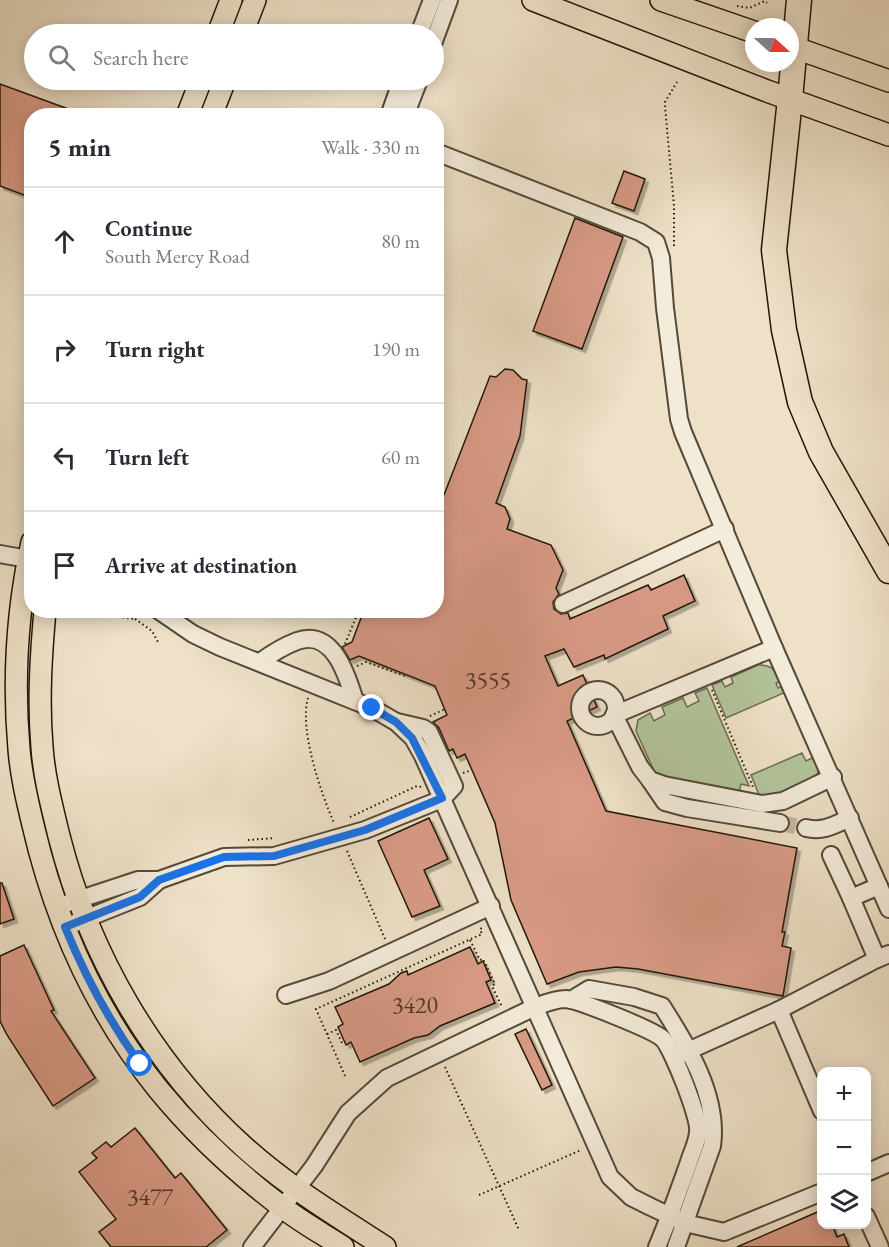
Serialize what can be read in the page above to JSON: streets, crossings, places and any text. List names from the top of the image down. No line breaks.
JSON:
{"house_numbers":["3555","3420","3477"],"north":"right","page":{"search":"Search here","heading":["5 min","Walk · 330 m"],"list":[["Continue","South Mercy Road","80 m"],["Turn right","190 m"],["Turn left","60 m"],"Arrive at destination"],"map_buttons":["+","−"]}}
